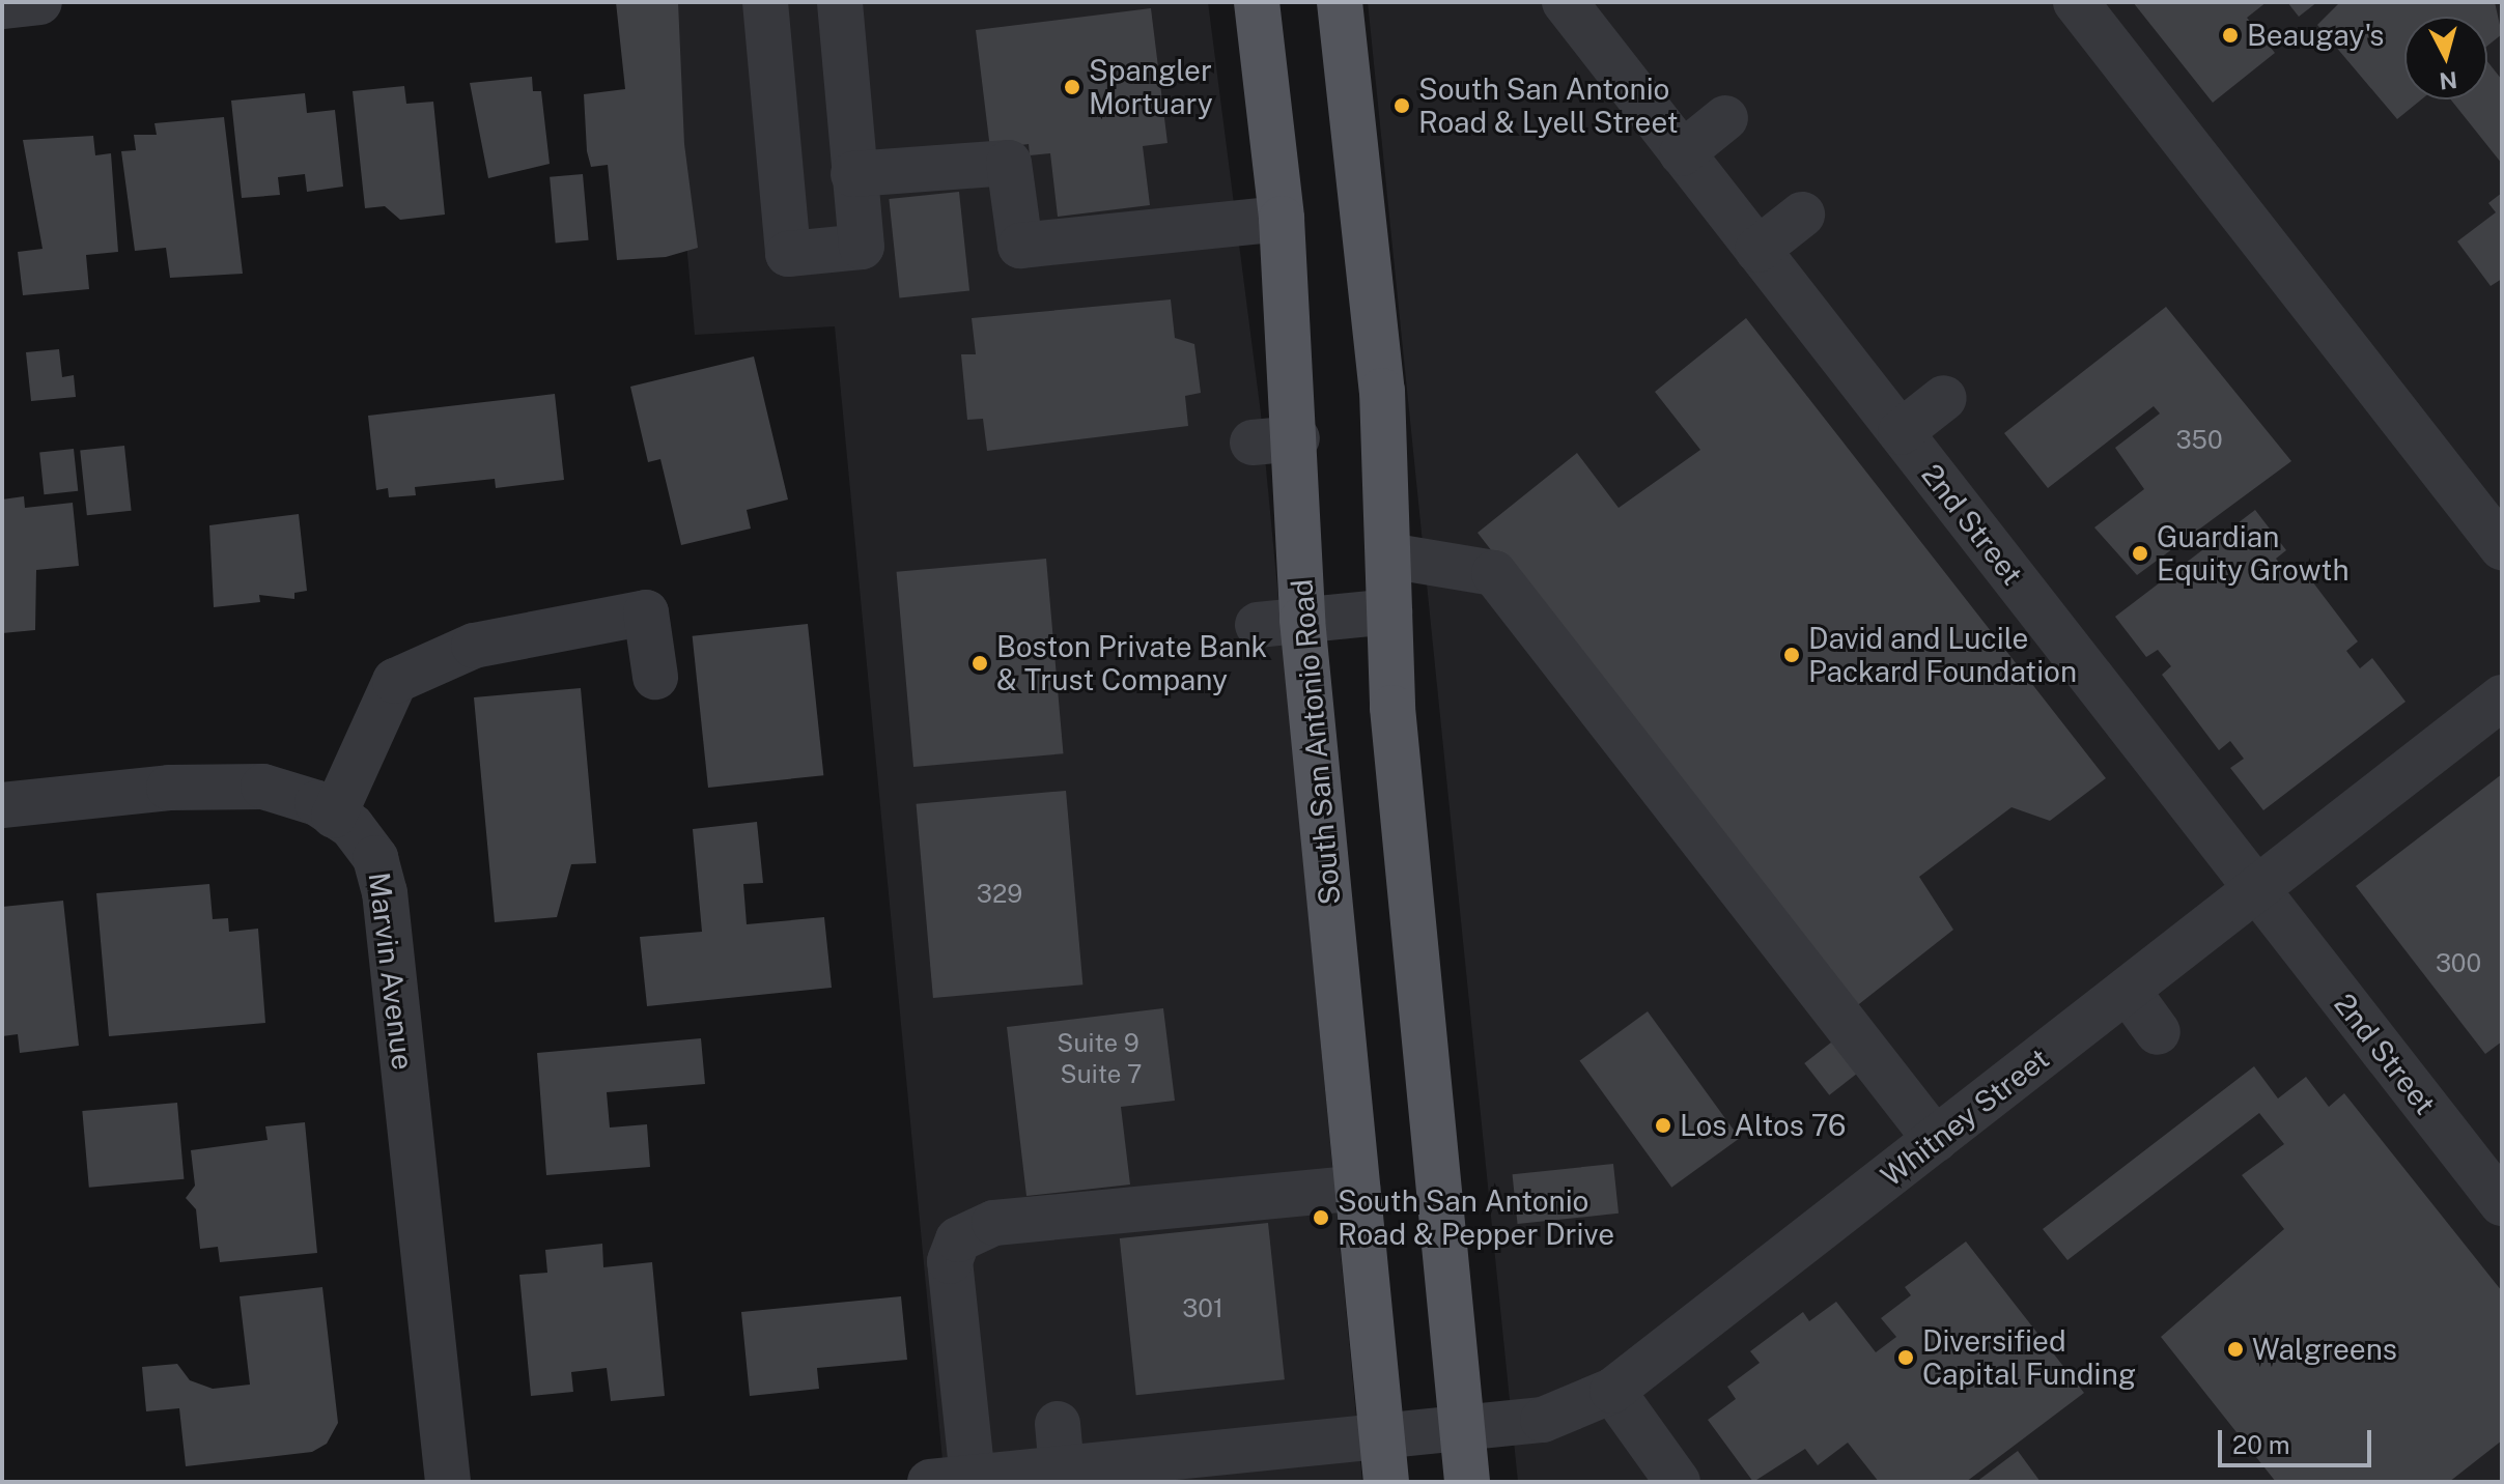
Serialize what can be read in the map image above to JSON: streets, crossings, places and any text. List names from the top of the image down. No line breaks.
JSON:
{"streets":{"main road":["South San Antonio Road"],"street":["2nd Street","Marvin Avenue","Whitney Street"]},"crossings":[["2nd Street","Whitney Street"],["South San Antonio Road","Whitney Street"]],"places":["Beaugay's","Spangler Mortuary","South San Antonio Road & Lyell Street","Guardian Equity Growth","David and Lucile Packard Foundation","Boston Private Bank & Trust Company","Los Altos 76","South San Antonio Road & Pepper Drive","Walgreens","Diversified Capital Funding"],"house_numbers":["350","329","300","Suite 9","Suite 7","301"],"scale_bar":"20 m","north":"bottom"}
